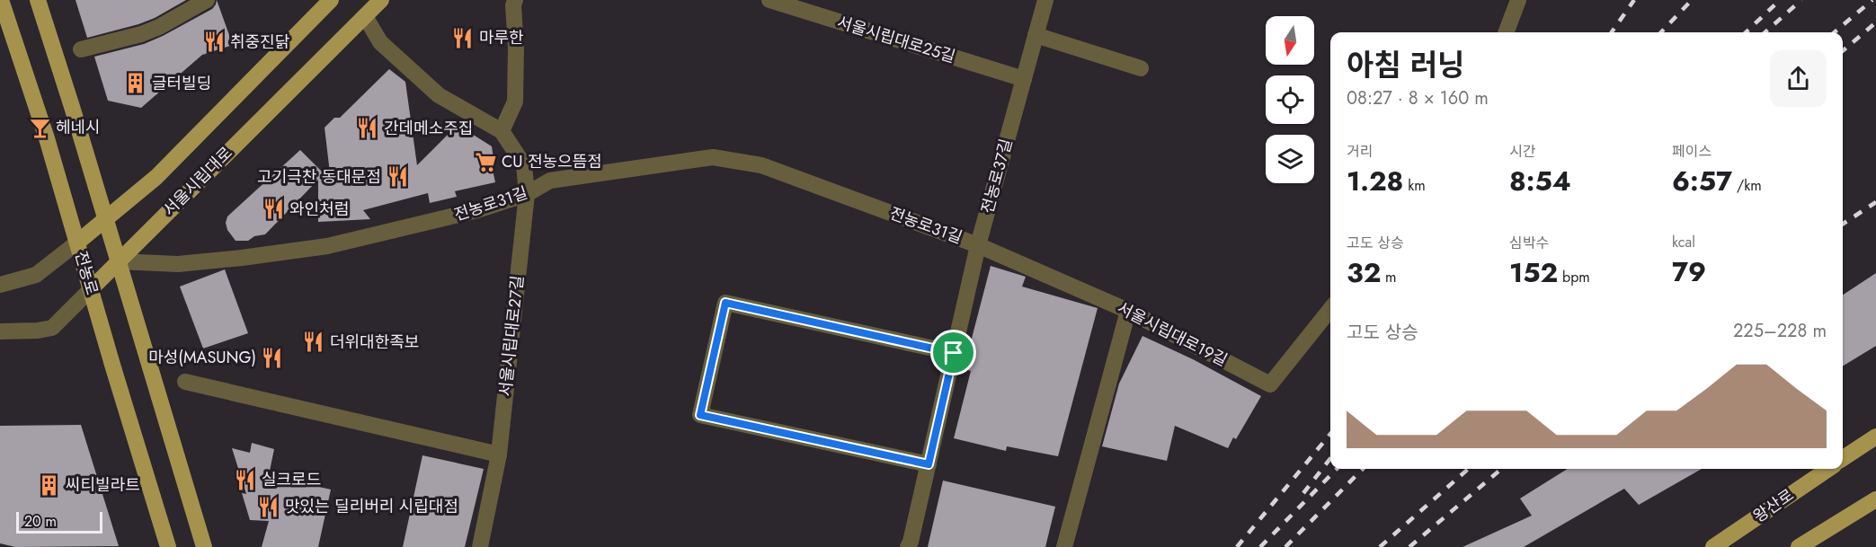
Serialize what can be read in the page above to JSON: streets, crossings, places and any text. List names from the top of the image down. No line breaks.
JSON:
{"streets":{"main road":["서울시립대로","전농로","왕산로"],"street":["서울시립대로25길","전농로37길","전농로31길","서울시립대로19길","서울시립대로27길"]},"crossings":[["서울시립대로25길","전농로37길"],["전농로37길","전농로31길"],["전농로37길","서울시립대로19길"],["서울시립대로","전농로31길"],["서울시립대로","전농로"],["서울시립대로","서울시립대로27길"],["전농로31길","전농로"],["전농로31길","서울시립대로19길"],["전농로31길","서울시립대로27길"]],"places":{"restaurant":["마루한","취중진닭","간데메소주집","고기극찬 동대문점","와인처럼","더위대한족보","마성(MASUNG)","실크로드","맛있는 딜리버리 시립대점"],"building":["글터빌딩","씨티빌라트"],"bar":["헤네시"],"supermarket":["CU 전농으뜸점"]},"scale_bar":"20 m","north":"bottom","page":{"heading":["아침 러닝","08:27 · 8 × 160 m"],"stats":[["거리","1.28 km"],["시간","8:54"],["페이스","6:57 /km"],["고도 상승","32 m"],["심박수","152 bpm"],["kcal","79"]],"chart":["고도 상승","225–228 m"],"scale":"20 m"}}
